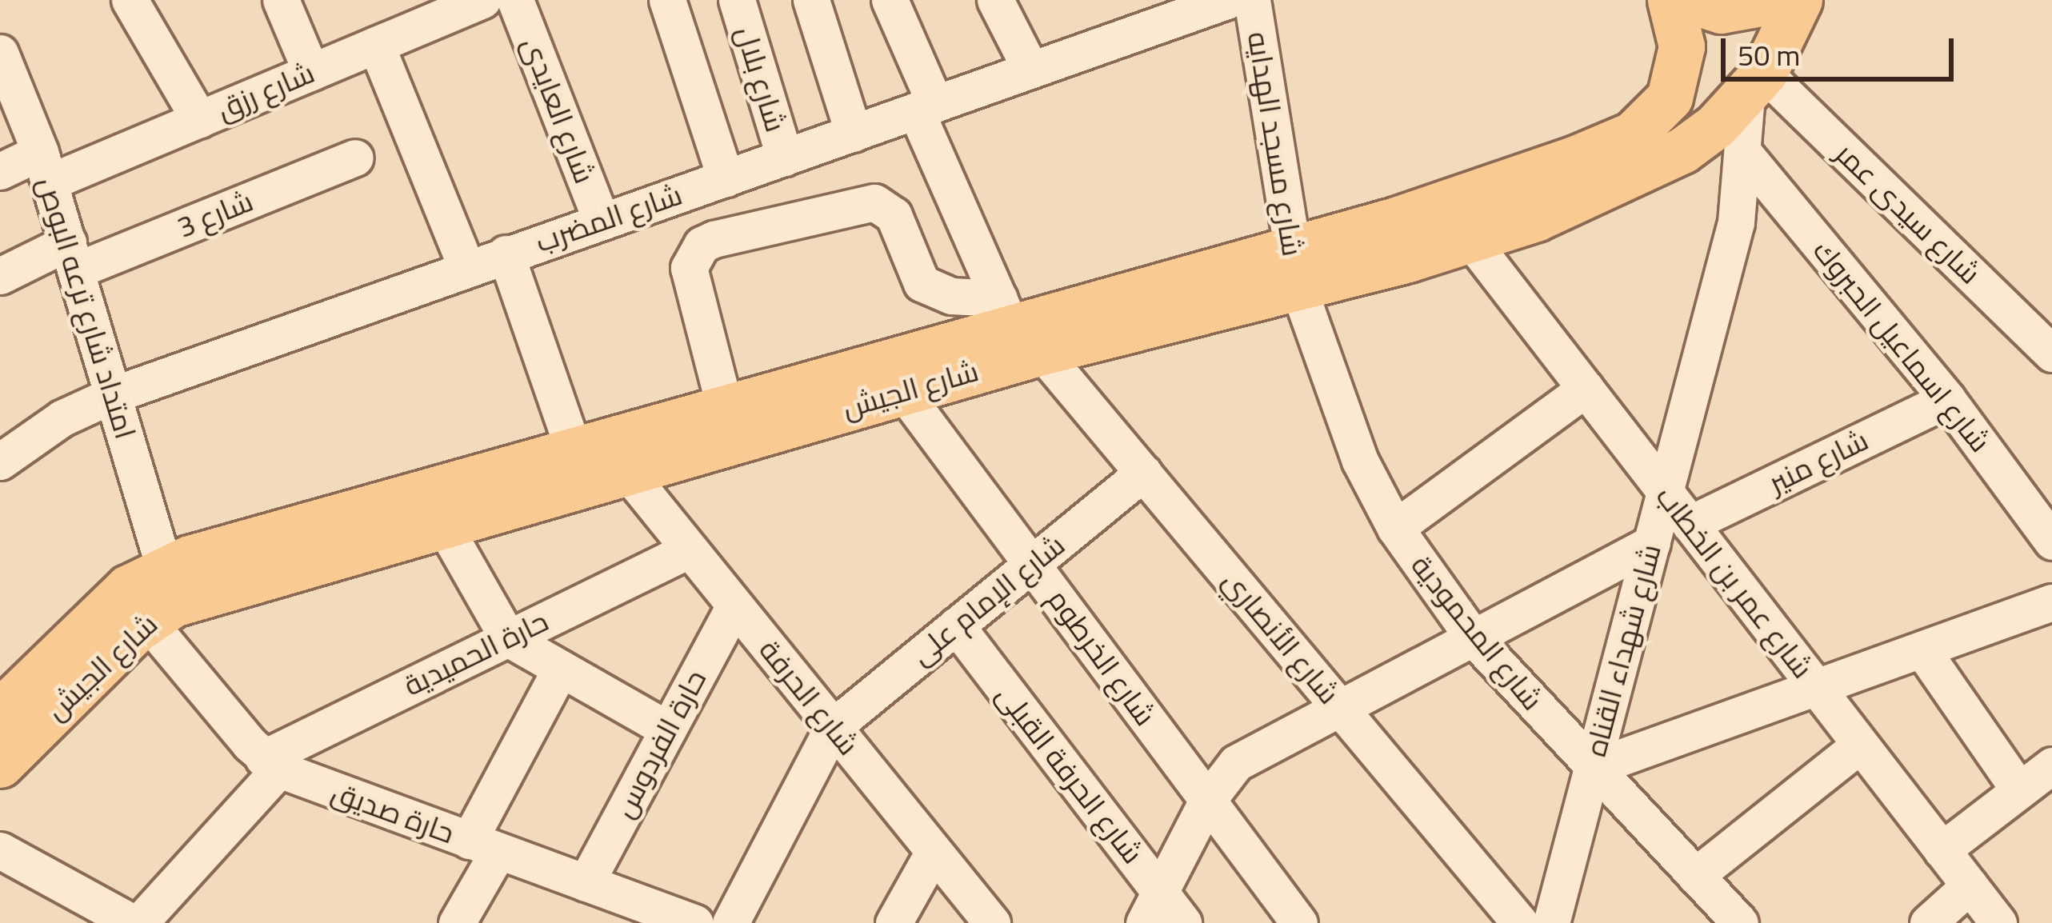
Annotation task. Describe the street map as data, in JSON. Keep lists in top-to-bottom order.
{
  "streets": {
    "main road": ["شارع الجيش"],
    "street": [
      "شارع بلال",
      "شارع رزق",
      "شارع العايدى",
      "شارع مسجد الهدايه",
      "شارع سيدى عمر",
      "شارع 3",
      "شارع المضرب",
      "امتداد شارع ترعه البوص",
      "شارع اسماعيل الحبروك",
      "شارع منير",
      "شارع عمر بن الخطاب",
      "شارع الإمام على",
      "شارع المحمودية",
      "شارع الأنصاري",
      "شارع شهداء القناه",
      "حارة الحميدية",
      "شارع الخرطوم",
      "شارع الحرفة",
      "حارة الفردوس",
      "شارع الحرفة القبلى",
      "حارة صديق"
    ]
  },
  "crossings": [
    ["شارع بلال", "شارع المضرب"],
    ["شارع رزق", "امتداد شارع ترعه البوص"],
    ["شارع العايدى", "شارع المضرب"],
    ["شارع مسجد الهدايه", "شارع الجيش"],
    ["شارع مسجد الهدايه", "شارع المحمودية"],
    ["شارع سيدى عمر", "شارع الجيش"],
    ["شارع سيدى عمر", "شارع شهداء القناه"],
    ["شارع 3", "امتداد شارع ترعه البوص"],
    ["شارع المضرب", "امتداد شارع ترعه البوص"],
    ["شارع المضرب", "شارع الأنصاري"],
    ["امتداد شارع ترعه البوص", "شارع الجيش"],
    ["شارع اسماعيل الحبروك", "شارع منير"],
    ["شارع اسماعيل الحبروك", "شارع شهداء القناه"],
    ["شارع الجيش", "شارع عمر بن الخطاب"],
    ["شارع الجيش", "شارع المحمودية"],
    ["شارع الجيش", "شارع الأنصاري"],
    ["شارع الجيش", "شارع شهداء القناه"],
    ["شارع الجيش", "شارع الخرطوم"],
    ["شارع الجيش", "شارع الحرفة"],
    ["شارع الجيش", "حارة صديق"],
    ["شارع منير", "شارع عمر بن الخطاب"],
    ["شارع عمر بن الخطاب", "شارع شهداء القناه"],
    ["شارع الإمام على", "شارع الأنصاري"],
    ["شارع الإمام على", "شارع الخرطوم"],
    ["شارع الإمام على", "شارع الحرفة"],
    ["شارع الإمام على", "شارع الحرفة القبلى"],
    ["شارع المحمودية", "شارع شهداء القناه"],
    ["حارة الحميدية", "شارع الحرفة"],
    ["حارة الحميدية", "حارة صديق"],
    ["شارع الحرفة", "حارة الفردوس"],
    ["حارة الفردوس", "حارة صديق"]
  ],
  "scale_bar": "50 m"
}
